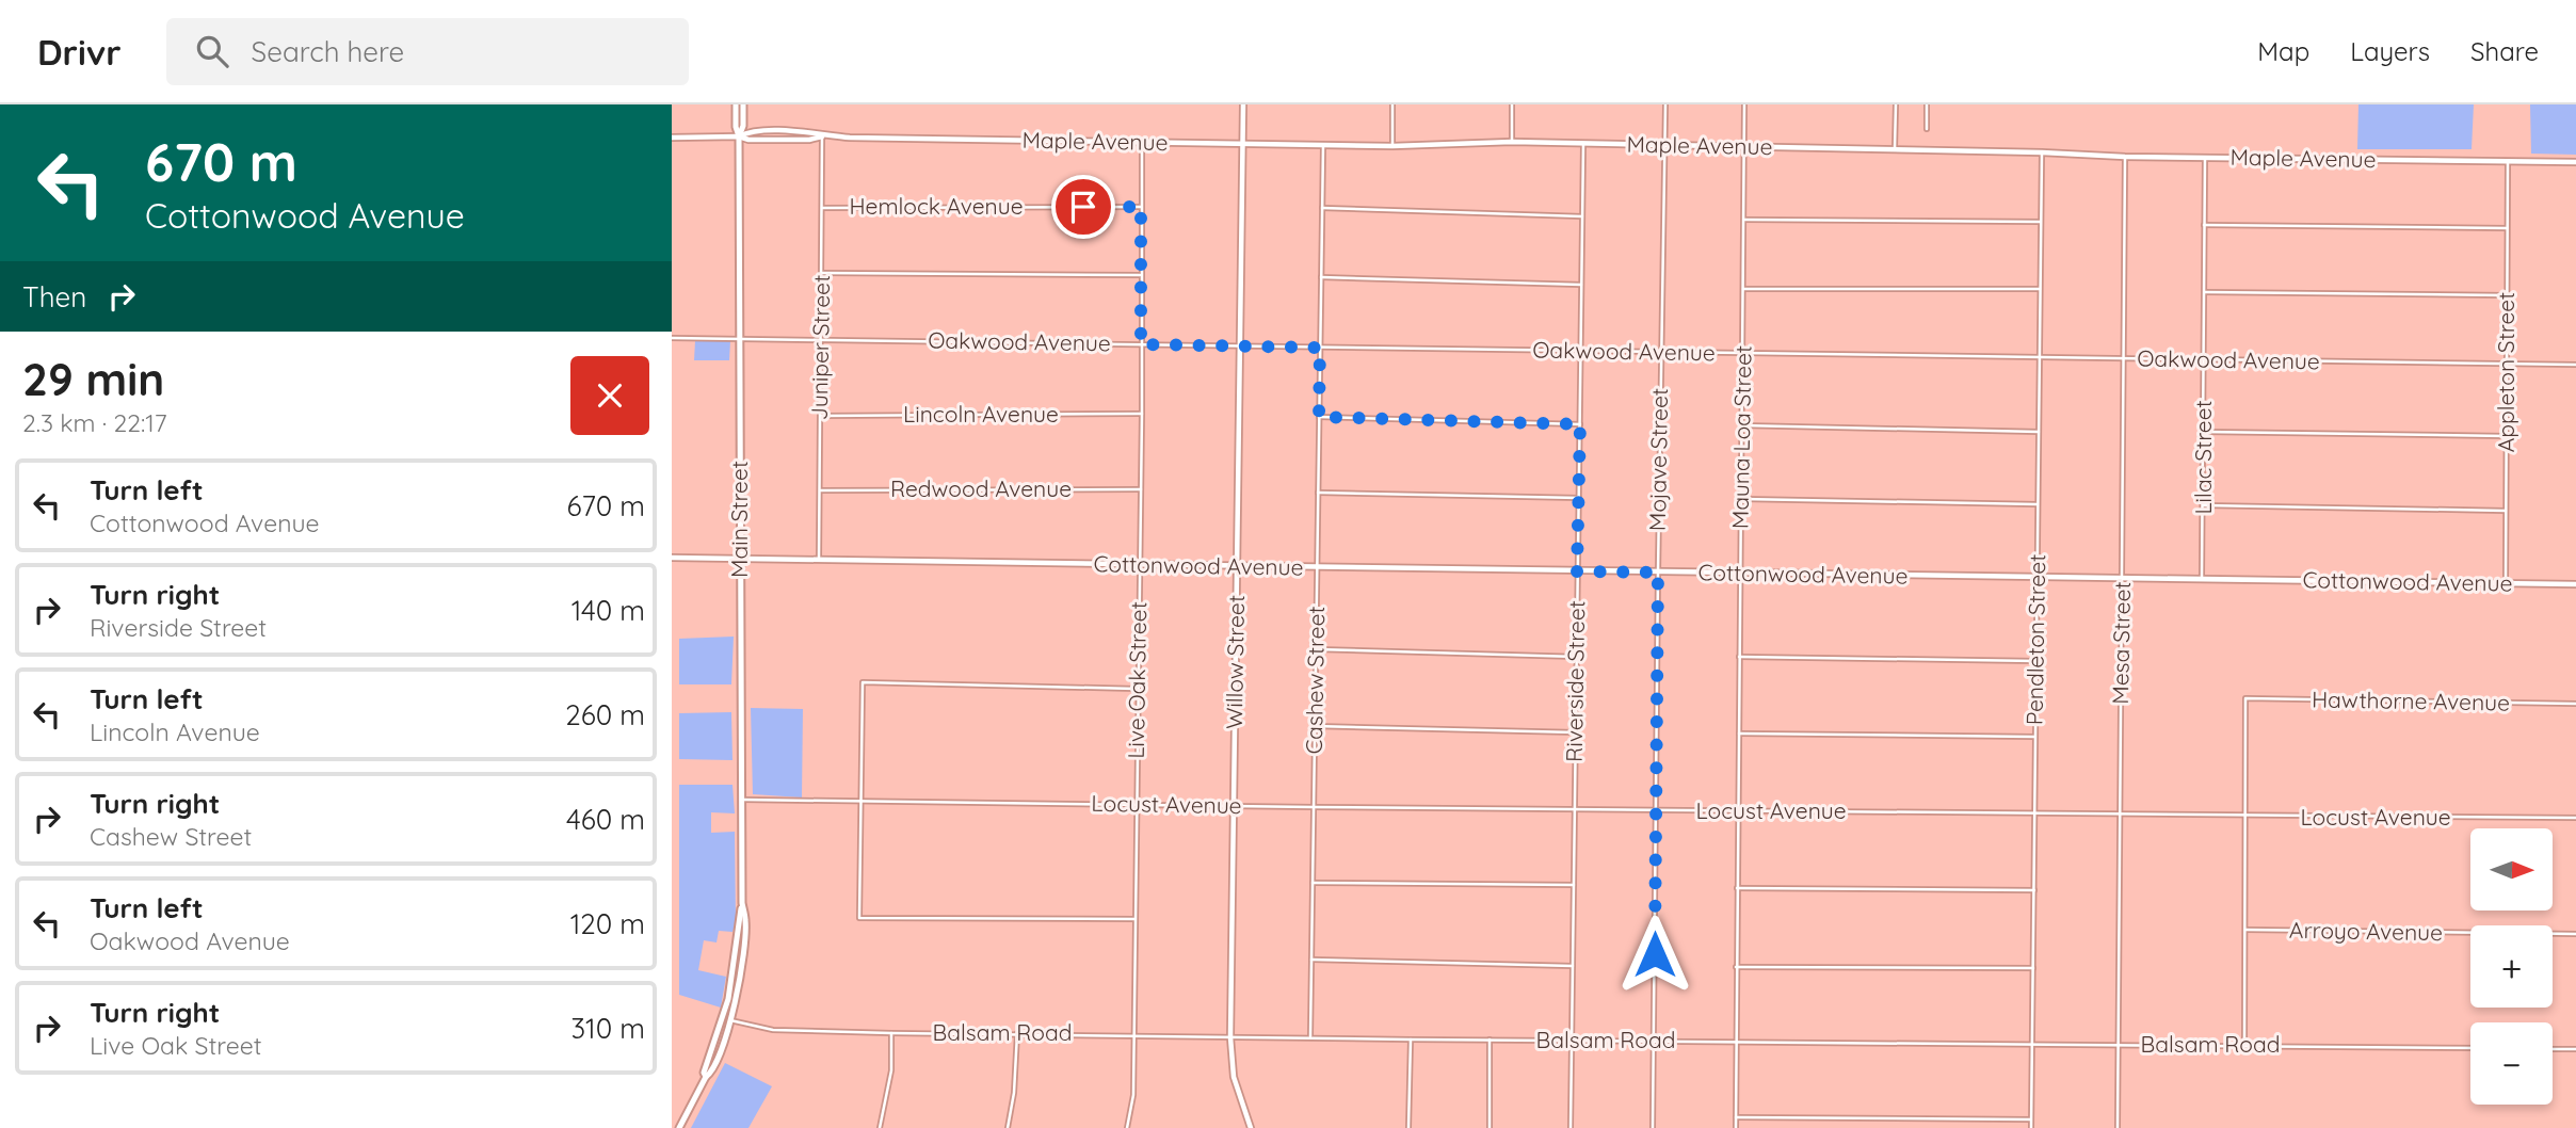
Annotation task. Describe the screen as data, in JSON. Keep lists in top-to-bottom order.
{
  "streets": {
    "main road": ["Main Street"],
    "street": [
      "Maple Avenue",
      "Hemlock Avenue",
      "Oakwood Avenue",
      "Juniper Street",
      "Appleton Street",
      "Lincoln Avenue",
      "Mauna Loa Street",
      "Lilac Street",
      "Mojave Street",
      "Redwood Avenue",
      "Cottonwood Avenue",
      "Pendleton Street",
      "Mesa Street",
      "Willow Street",
      "Live Oak Street",
      "Cashew Street",
      "Riverside Street",
      "Hawthorne Avenue",
      "Locust Avenue",
      "Arroyo Avenue",
      "Balsam Road"
    ]
  },
  "crossings": [
    ["Maple Avenue", "Juniper Street"],
    ["Maple Avenue", "Appleton Street"],
    ["Maple Avenue", "Mauna Loa Street"],
    ["Maple Avenue", "Lilac Street"],
    ["Maple Avenue", "Mojave Street"],
    ["Maple Avenue", "Main Street"],
    ["Maple Avenue", "Pendleton Street"],
    ["Maple Avenue", "Mesa Street"],
    ["Maple Avenue", "Willow Street"],
    ["Maple Avenue", "Live Oak Street"],
    ["Maple Avenue", "Cashew Street"],
    ["Maple Avenue", "Riverside Street"],
    ["Hemlock Avenue", "Juniper Street"],
    ["Hemlock Avenue", "Live Oak Street"],
    ["Oakwood Avenue", "Juniper Street"],
    ["Oakwood Avenue", "Appleton Street"],
    ["Oakwood Avenue", "Mauna Loa Street"],
    ["Oakwood Avenue", "Lilac Street"],
    ["Oakwood Avenue", "Mojave Street"],
    ["Oakwood Avenue", "Main Street"],
    ["Oakwood Avenue", "Pendleton Street"],
    ["Oakwood Avenue", "Mesa Street"],
    ["Oakwood Avenue", "Willow Street"],
    ["Oakwood Avenue", "Live Oak Street"],
    ["Oakwood Avenue", "Cashew Street"],
    ["Oakwood Avenue", "Riverside Street"],
    ["Juniper Street", "Lincoln Avenue"],
    ["Juniper Street", "Redwood Avenue"],
    ["Juniper Street", "Cottonwood Avenue"],
    ["Appleton Street", "Cottonwood Avenue"],
    ["Lincoln Avenue", "Live Oak Street"],
    ["Mauna Loa Street", "Cottonwood Avenue"],
    ["Mauna Loa Street", "Locust Avenue"],
    ["Mauna Loa Street", "Balsam Road"],
    ["Lilac Street", "Cottonwood Avenue"],
    ["Mojave Street", "Cottonwood Avenue"],
    ["Mojave Street", "Locust Avenue"],
    ["Mojave Street", "Balsam Road"],
    ["Redwood Avenue", "Live Oak Street"],
    ["Main Street", "Cottonwood Avenue"],
    ["Main Street", "Locust Avenue"],
    ["Main Street", "Balsam Road"],
    ["Cottonwood Avenue", "Pendleton Street"],
    ["Cottonwood Avenue", "Mesa Street"],
    ["Cottonwood Avenue", "Willow Street"],
    ["Cottonwood Avenue", "Live Oak Street"],
    ["Cottonwood Avenue", "Cashew Street"],
    ["Cottonwood Avenue", "Riverside Street"],
    ["Pendleton Street", "Locust Avenue"],
    ["Pendleton Street", "Balsam Road"],
    ["Mesa Street", "Locust Avenue"],
    ["Mesa Street", "Balsam Road"],
    ["Willow Street", "Locust Avenue"],
    ["Willow Street", "Balsam Road"],
    ["Live Oak Street", "Locust Avenue"],
    ["Live Oak Street", "Balsam Road"],
    ["Cashew Street", "Locust Avenue"],
    ["Cashew Street", "Balsam Road"],
    ["Riverside Street", "Locust Avenue"],
    ["Riverside Street", "Balsam Road"],
    ["Hawthorne Avenue", "Locust Avenue"]
  ],
  "north": "right",
  "page": {
    "header": "Drivr",
    "search": "Search here",
    "nav": ["Map", "Layers", "Share"],
    "turn": ["670 m", "Cottonwood Avenue"],
    "then": "Then",
    "heading": ["29 min", "2.3 km · 22:17"],
    "list": [
      {
        "name": "Turn left",
        "note": "Cottonwood Avenue",
        "value": "670 m"
      },
      {
        "name": "Turn right",
        "note": "Riverside Street",
        "value": "140 m"
      },
      {
        "name": "Turn left",
        "note": "Lincoln Avenue",
        "value": "260 m"
      },
      {
        "name": "Turn right",
        "note": "Cashew Street",
        "value": "460 m"
      },
      {
        "name": "Turn left",
        "note": "Oakwood Avenue",
        "value": "120 m"
      },
      {
        "name": "Turn right",
        "note": "Live Oak Street",
        "value": "310 m"
      }
    ],
    "map_buttons": ["+", "−"]
  }
}
